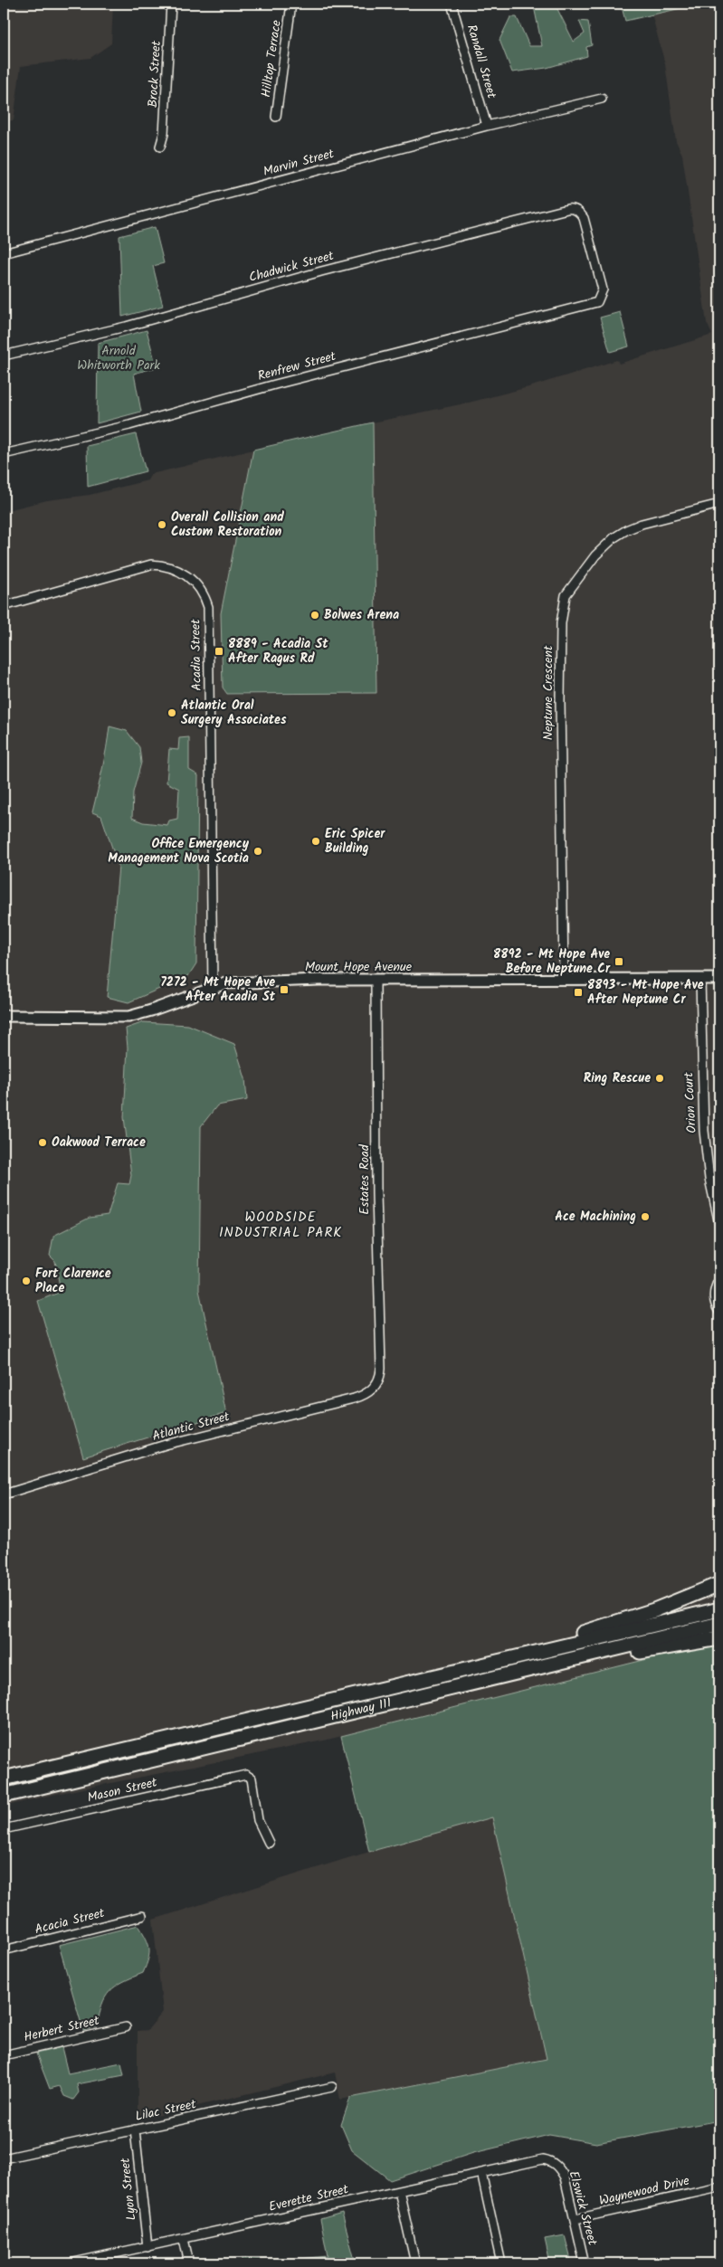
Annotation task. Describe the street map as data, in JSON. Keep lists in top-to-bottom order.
{
  "streets": {
    "highway": ["Highway 111"],
    "street": [
      "Hilltop Terrace",
      "Randall Street",
      "Brock Street",
      "Marvin Street",
      "Chadwick Street",
      "Renfrew Street",
      "Acadia Street",
      "Neptune Crescent",
      "Mount Hope Avenue",
      "Orion Court",
      "Estates Road",
      "Atlantic Street",
      "Mason Street",
      "Acacia Street",
      "Herbert Street",
      "Lilac Street",
      "Lyon Street",
      "Waynewood Drive",
      "Everette Street",
      "Elswick Street"
    ]
  },
  "crossings": [
    ["Randall Street", "Marvin Street"],
    ["Chadwick Street", "Renfrew Street"],
    ["Acadia Street", "Mount Hope Avenue"],
    ["Neptune Crescent", "Mount Hope Avenue"],
    ["Mount Hope Avenue", "Orion Court"],
    ["Mount Hope Avenue", "Estates Road"],
    ["Estates Road", "Atlantic Street"],
    ["Lilac Street", "Lyon Street"],
    ["Lyon Street", "Everette Street"],
    ["Waynewood Drive", "Elswick Street"],
    ["Everette Street", "Elswick Street"]
  ],
  "districts": ["WOODSIDE INDUSTRIAL PARK"],
  "parks": ["Arnold Whitworth Park"],
  "places": {
    "other": [
      "Overall Collision and Custom Restoration",
      "Bolwes Arena",
      "Atlantic Oral Surgery Associates",
      "Eric Spicer Building",
      "Office Emergency Management Nova Scotia",
      "Ring Rescue",
      "Oakwood Terrace",
      "Ace Machining",
      "Fort Clarence Place"
    ],
    "transit": [
      "8889 - Acadia St After Ragus Rd",
      "8892 - Mt Hope Ave Before Neptune Cr",
      "7272 - Mt Hope Ave After Acadia St",
      "8893 - Mt Hope Ave After Neptune Cr"
    ]
  }
}
